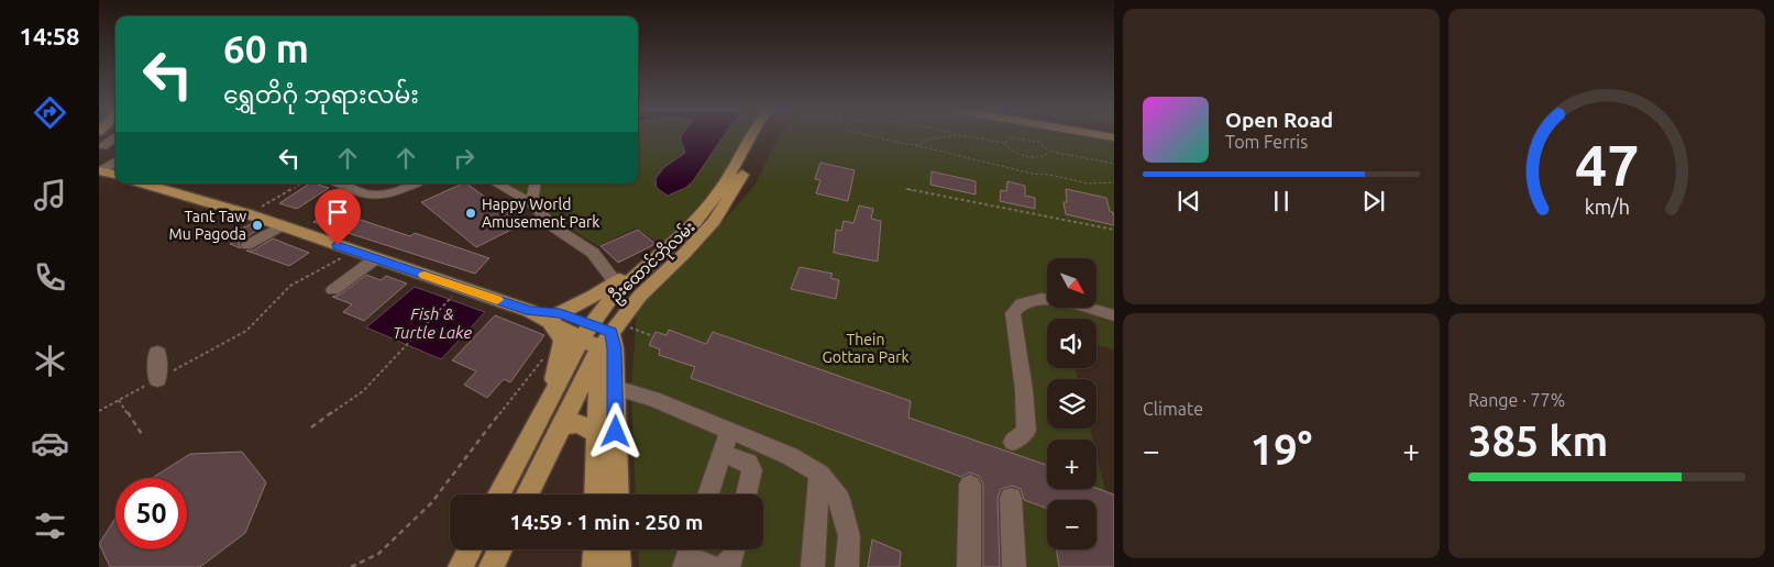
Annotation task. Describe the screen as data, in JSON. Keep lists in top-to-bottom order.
{
  "streets": {
    "main road": ["ဦးထောင်ဘိုလမ်း"]
  },
  "water": ["Fish & Turtle Lake"],
  "parks": ["Thein Gottara Park"],
  "places": ["Happy World Amusement Park", "Tant Taw Mu Pagoda"],
  "north": "bottom right",
  "page": {
    "tabs": "14:58",
    "turn": ["60 m", "ရွှေတိဂုံ ဘုရားလမ်း"],
    "song": ["Open Road", "Tom Ferris"],
    "map_buttons": ["+", "−"],
    "tile": [
      "Climate",
      ["Range · 77%", "385 km"]
    ],
    "heat": ["−", "19°", "+"],
    "limit": "50",
    "trip": "14:59 · 1 min · 250 m",
    "gauge": ["47", "km/h"]
  }
}
